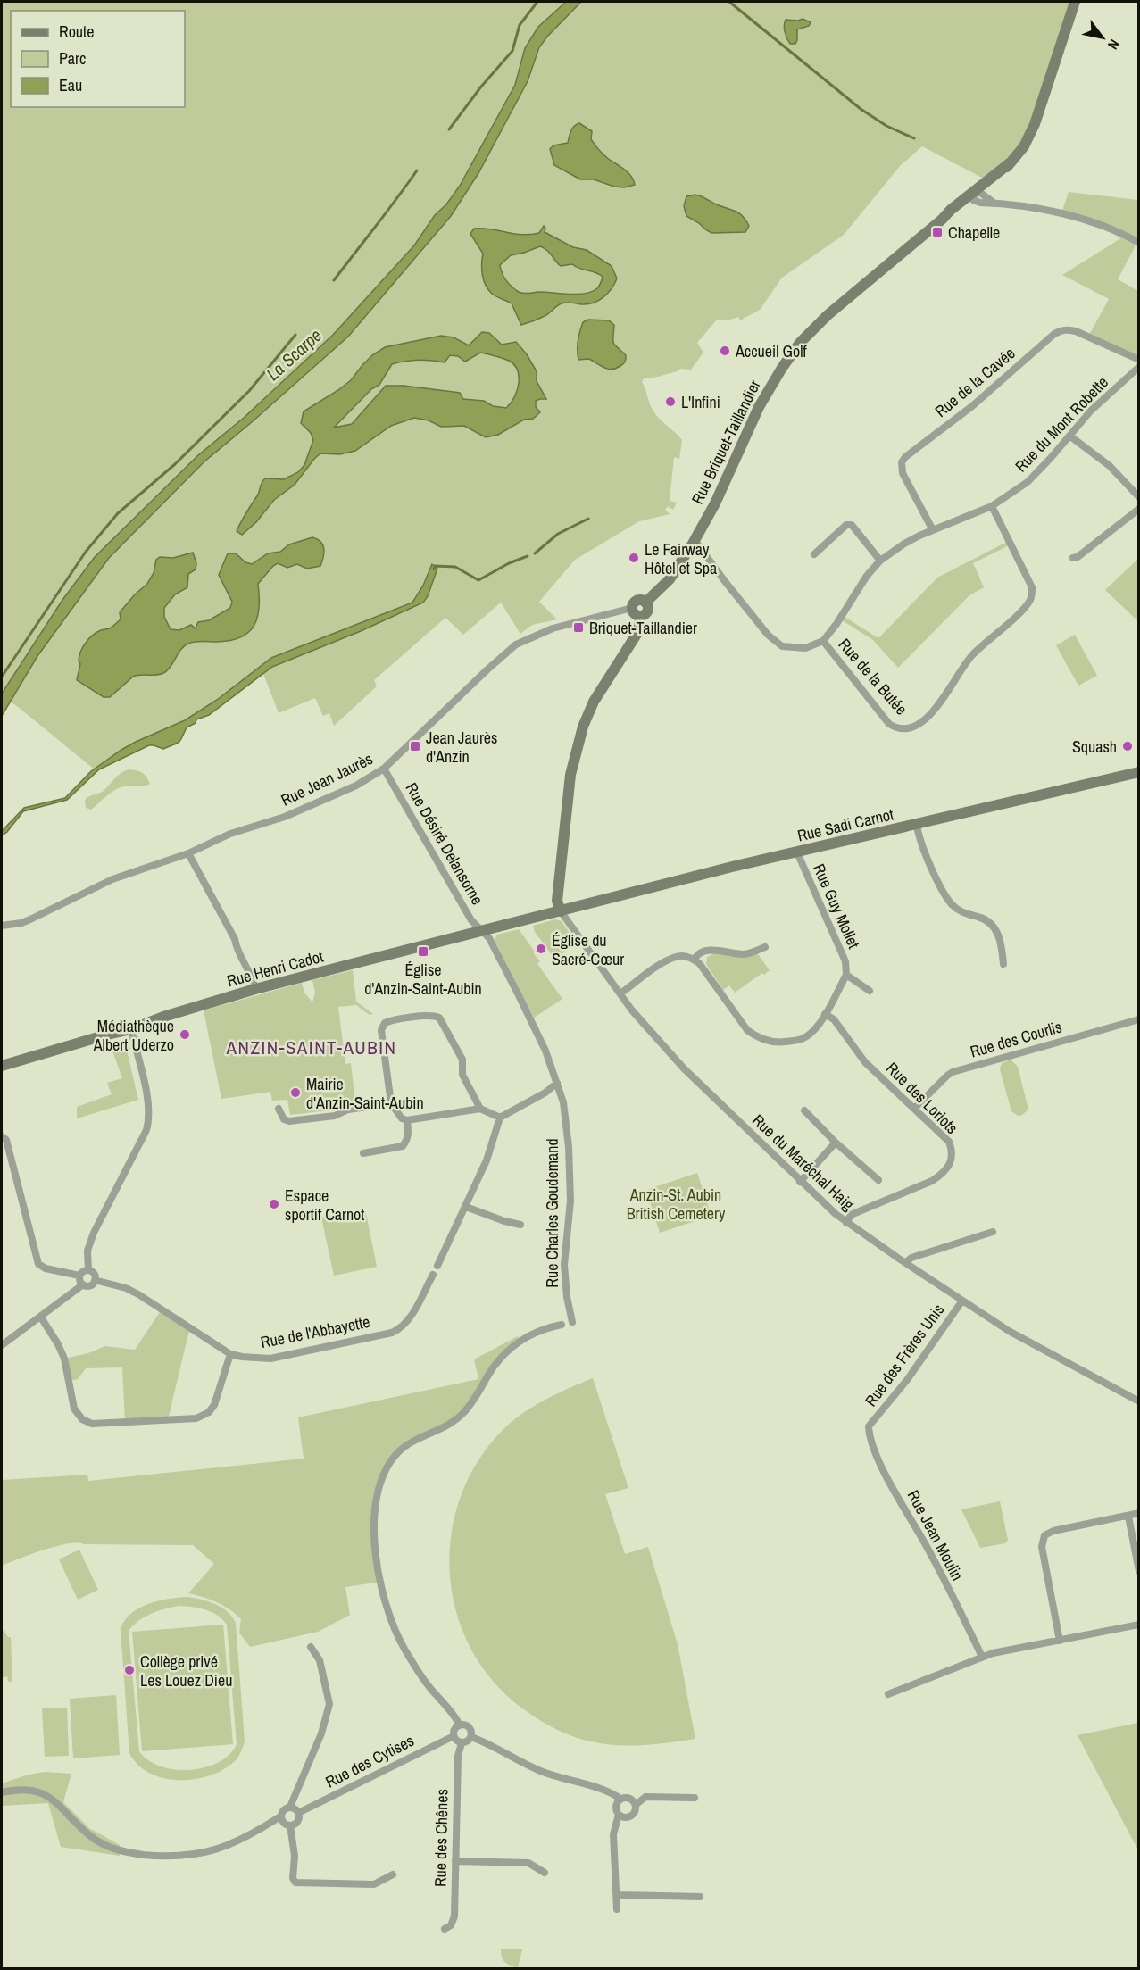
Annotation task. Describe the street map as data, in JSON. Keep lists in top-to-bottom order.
{
  "streets": {
    "main road": ["Rue Briquet-Taillandier", "Rue Sadi Carnot", "Rue Henri Cadot"],
    "street": [
      "Rue de la Cavée",
      "Rue du Mont Robette",
      "Rue de la Butée",
      "Rue Jean Jaurès",
      "Rue Désiré Delansorne",
      "Rue Guy Mollet",
      "Rue des Courlis",
      "Rue des Loriots",
      "Rue du Maréchal Haig",
      "Rue Charles Goudemand",
      "Rue de l'Abbayette",
      "Rue des Frères Unis",
      "Rue Jean Moulin",
      "Rue des Cytises",
      "Rue des Chênes"
    ]
  },
  "crossings": [
    ["Rue de la Cavée", "Rue du Mont Robette"],
    ["Rue du Mont Robette", "Rue de la Butée"],
    ["Rue Briquet-Taillandier", "Rue Jean Jaurès"],
    ["Rue Jean Jaurès", "Rue Désiré Delansorne"],
    ["Rue Sadi Carnot", "Rue Guy Mollet"],
    ["Rue Sadi Carnot", "Rue Henri Cadot"],
    ["Rue Sadi Carnot", "Rue du Maréchal Haig"],
    ["Rue Désiré Delansorne", "Rue Henri Cadot"],
    ["Rue Désiré Delansorne", "Rue Charles Goudemand"],
    ["Rue Henri Cadot", "Rue du Maréchal Haig"],
    ["Rue Henri Cadot", "Rue Charles Goudemand"],
    ["Rue des Courlis", "Rue des Loriots"],
    ["Rue des Loriots", "Rue du Maréchal Haig"],
    ["Rue du Maréchal Haig", "Rue des Frères Unis"],
    ["Rue des Frères Unis", "Rue Jean Moulin"],
    ["Rue des Cytises", "Rue des Chênes"]
  ],
  "districts": ["ANZIN-SAINT-AUBIN"],
  "water": ["La Scarpe"],
  "parks": ["Anzin-St. Aubin British Cemetery"],
  "places": {
    "transit": [
      "Chapelle",
      "Briquet-Taillandier",
      "Jean Jaurès d'Anzin",
      "Église d'Anzin-Saint-Aubin"
    ],
    "other": [
      "Accueil Golf",
      "L'Infini",
      "Le Fairway Hôtel et Spa",
      "Squash",
      "Église du Sacré-Cœur",
      "Médiathèque Albert Uderzo",
      "Mairie d'Anzin-Saint-Aubin",
      "Espace sportif Carnot",
      "Collège privé Les Louez Dieu"
    ]
  },
  "legend": ["Route", "Parc", "Eau"],
  "north": "bottom right"
}
